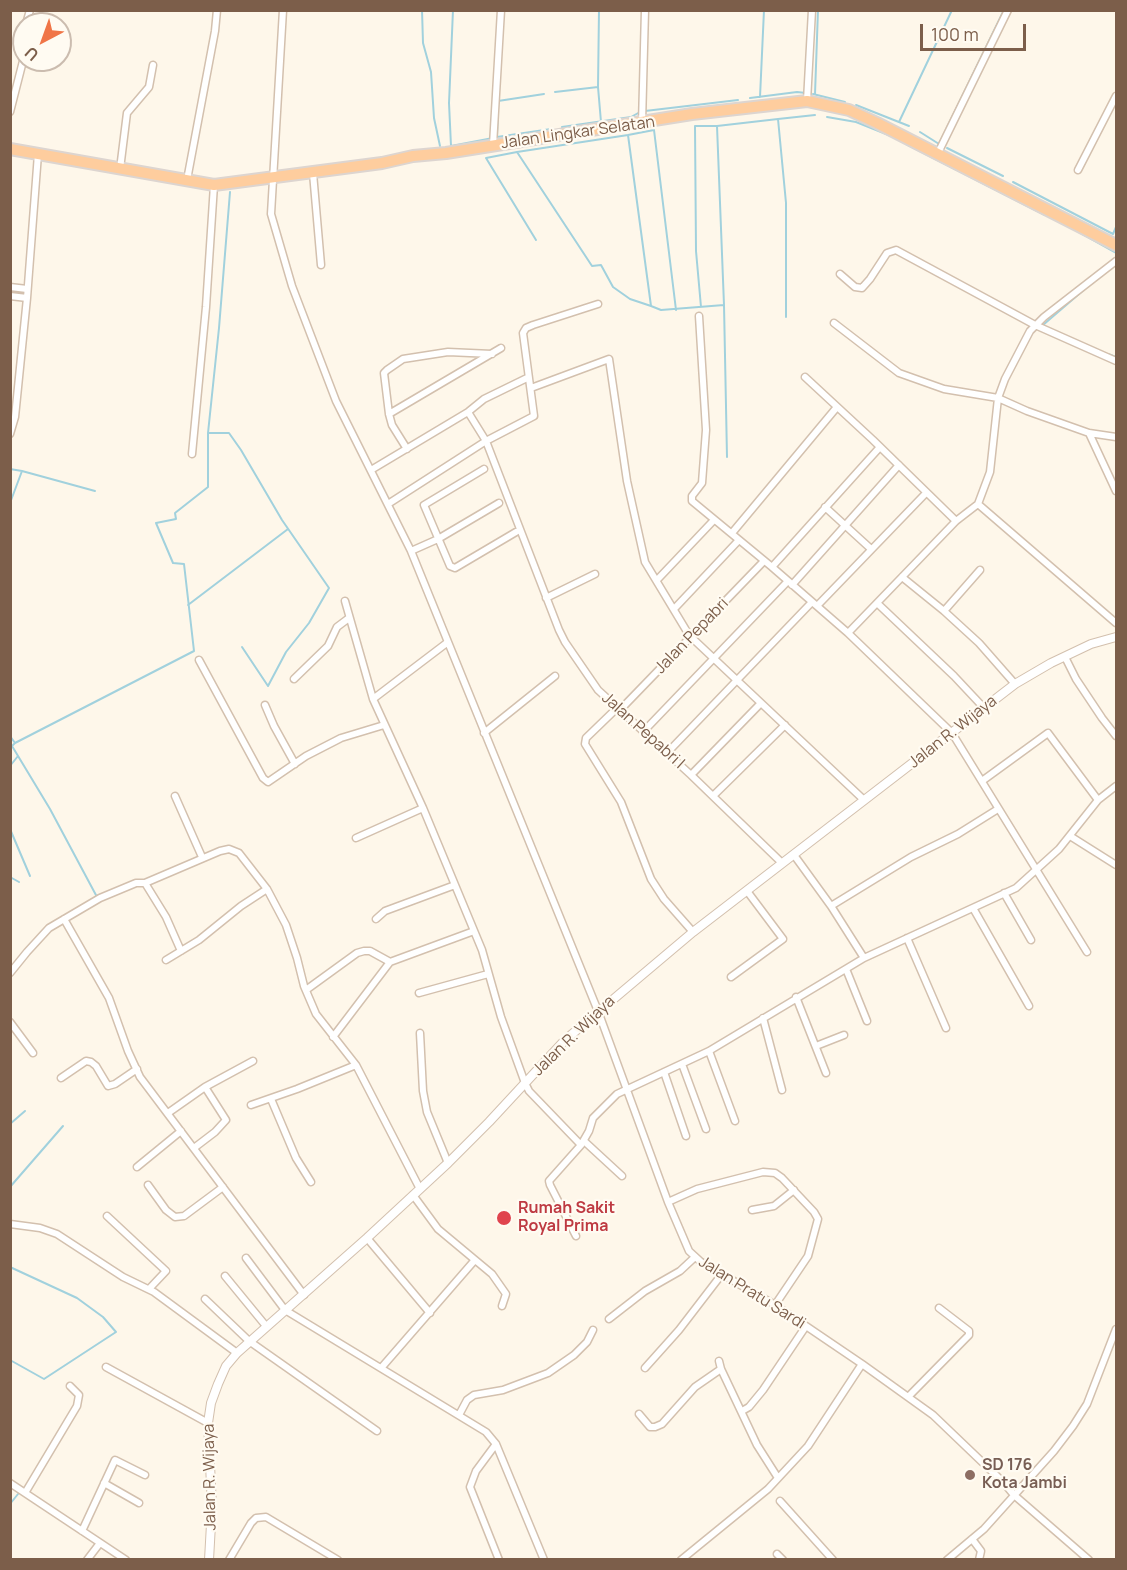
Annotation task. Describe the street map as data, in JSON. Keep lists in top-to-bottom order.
{
  "streets": {
    "highway": ["Jalan Lingkar Selatan"],
    "street": [
      "Jalan Pepabri",
      "Jalan Pepabri I",
      "Jalan R. Wijaya",
      "Jalan Pratu Sardi"
    ]
  },
  "crossings": [
    ["Jalan Lingkar Selatan", "Jalan Pratu Sardi"],
    ["Jalan Pepabri", "Jalan Pepabri I"],
    ["Jalan Pepabri", "Jalan R. Wijaya"],
    ["Jalan Pepabri I", "Jalan R. Wijaya"],
    ["Jalan R. Wijaya", "Jalan Pratu Sardi"]
  ],
  "places": ["Rumah Sakit Royal Prima", "SD 176 Kota Jambi"],
  "scale_bar": "100 m",
  "north": "bottom left"
}
